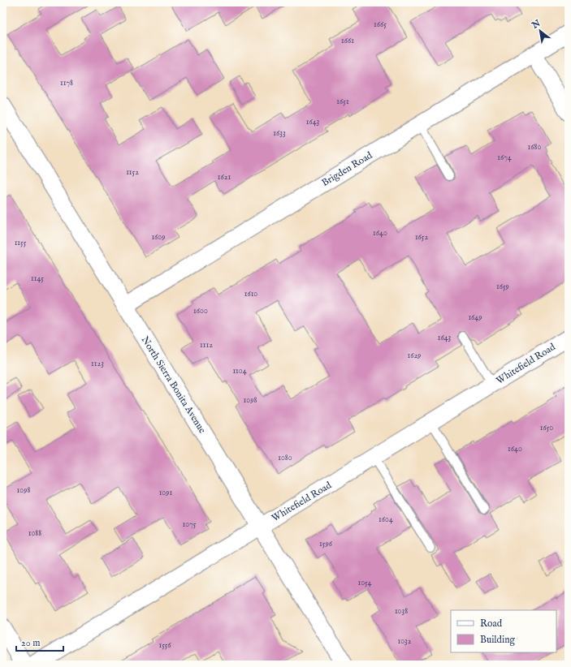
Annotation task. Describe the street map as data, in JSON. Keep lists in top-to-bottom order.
{
  "streets": {
    "street": ["Brigden Road", "Whitefield Road", "North Sierra Bonita Avenue"]
  },
  "crossings": [
    ["Brigden Road", "North Sierra Bonita Avenue"],
    ["Whitefield Road", "North Sierra Bonita Avenue"]
  ],
  "house_numbers": [
    "1665",
    "1661",
    "1178",
    "1651",
    "1643",
    "1633",
    "1680",
    "1674",
    "1152",
    "1621",
    "1640",
    "1609",
    "1652",
    "1155",
    "1145",
    "1659",
    "1610",
    "1600",
    "1649",
    "1643",
    "1112",
    "1629",
    "1123",
    "1104",
    "1098",
    "1650",
    "1640",
    "1080",
    "1098",
    "1091",
    "1604",
    "1075",
    "1088",
    "1596",
    "1054",
    "1038",
    "1032",
    "1556"
  ],
  "legend": ["Road", "Building"],
  "scale_bar": "20 m",
  "north": "top left"
}
